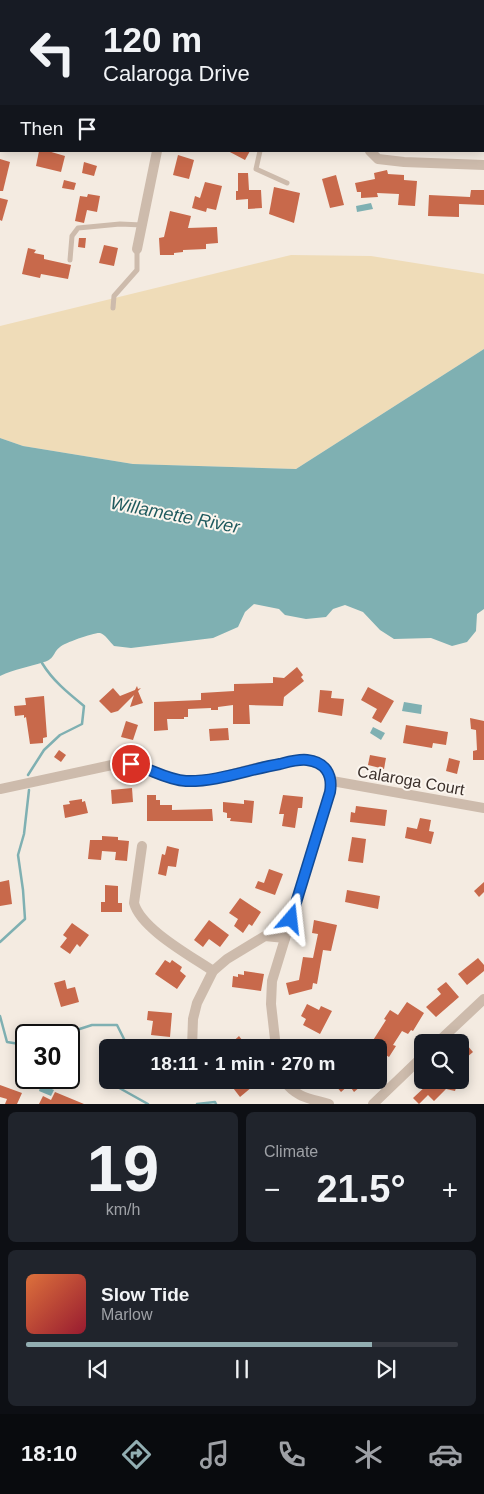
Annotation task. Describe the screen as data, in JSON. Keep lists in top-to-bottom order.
{
  "streets": {
    "street": ["Calaroga Court"]
  },
  "water": ["Willamette River"],
  "page": {
    "turn": ["120 m", "Calaroga Drive"],
    "then": "Then",
    "limit": "30",
    "trip": "18:11 · 1 min · 270 m",
    "tile": [
      ["19", "km/h"],
      "Climate"
    ],
    "heat": ["−", "21.5°", "+"],
    "song": ["Slow Tide", "Marlow"],
    "tabs": "18:10"
  }
}
